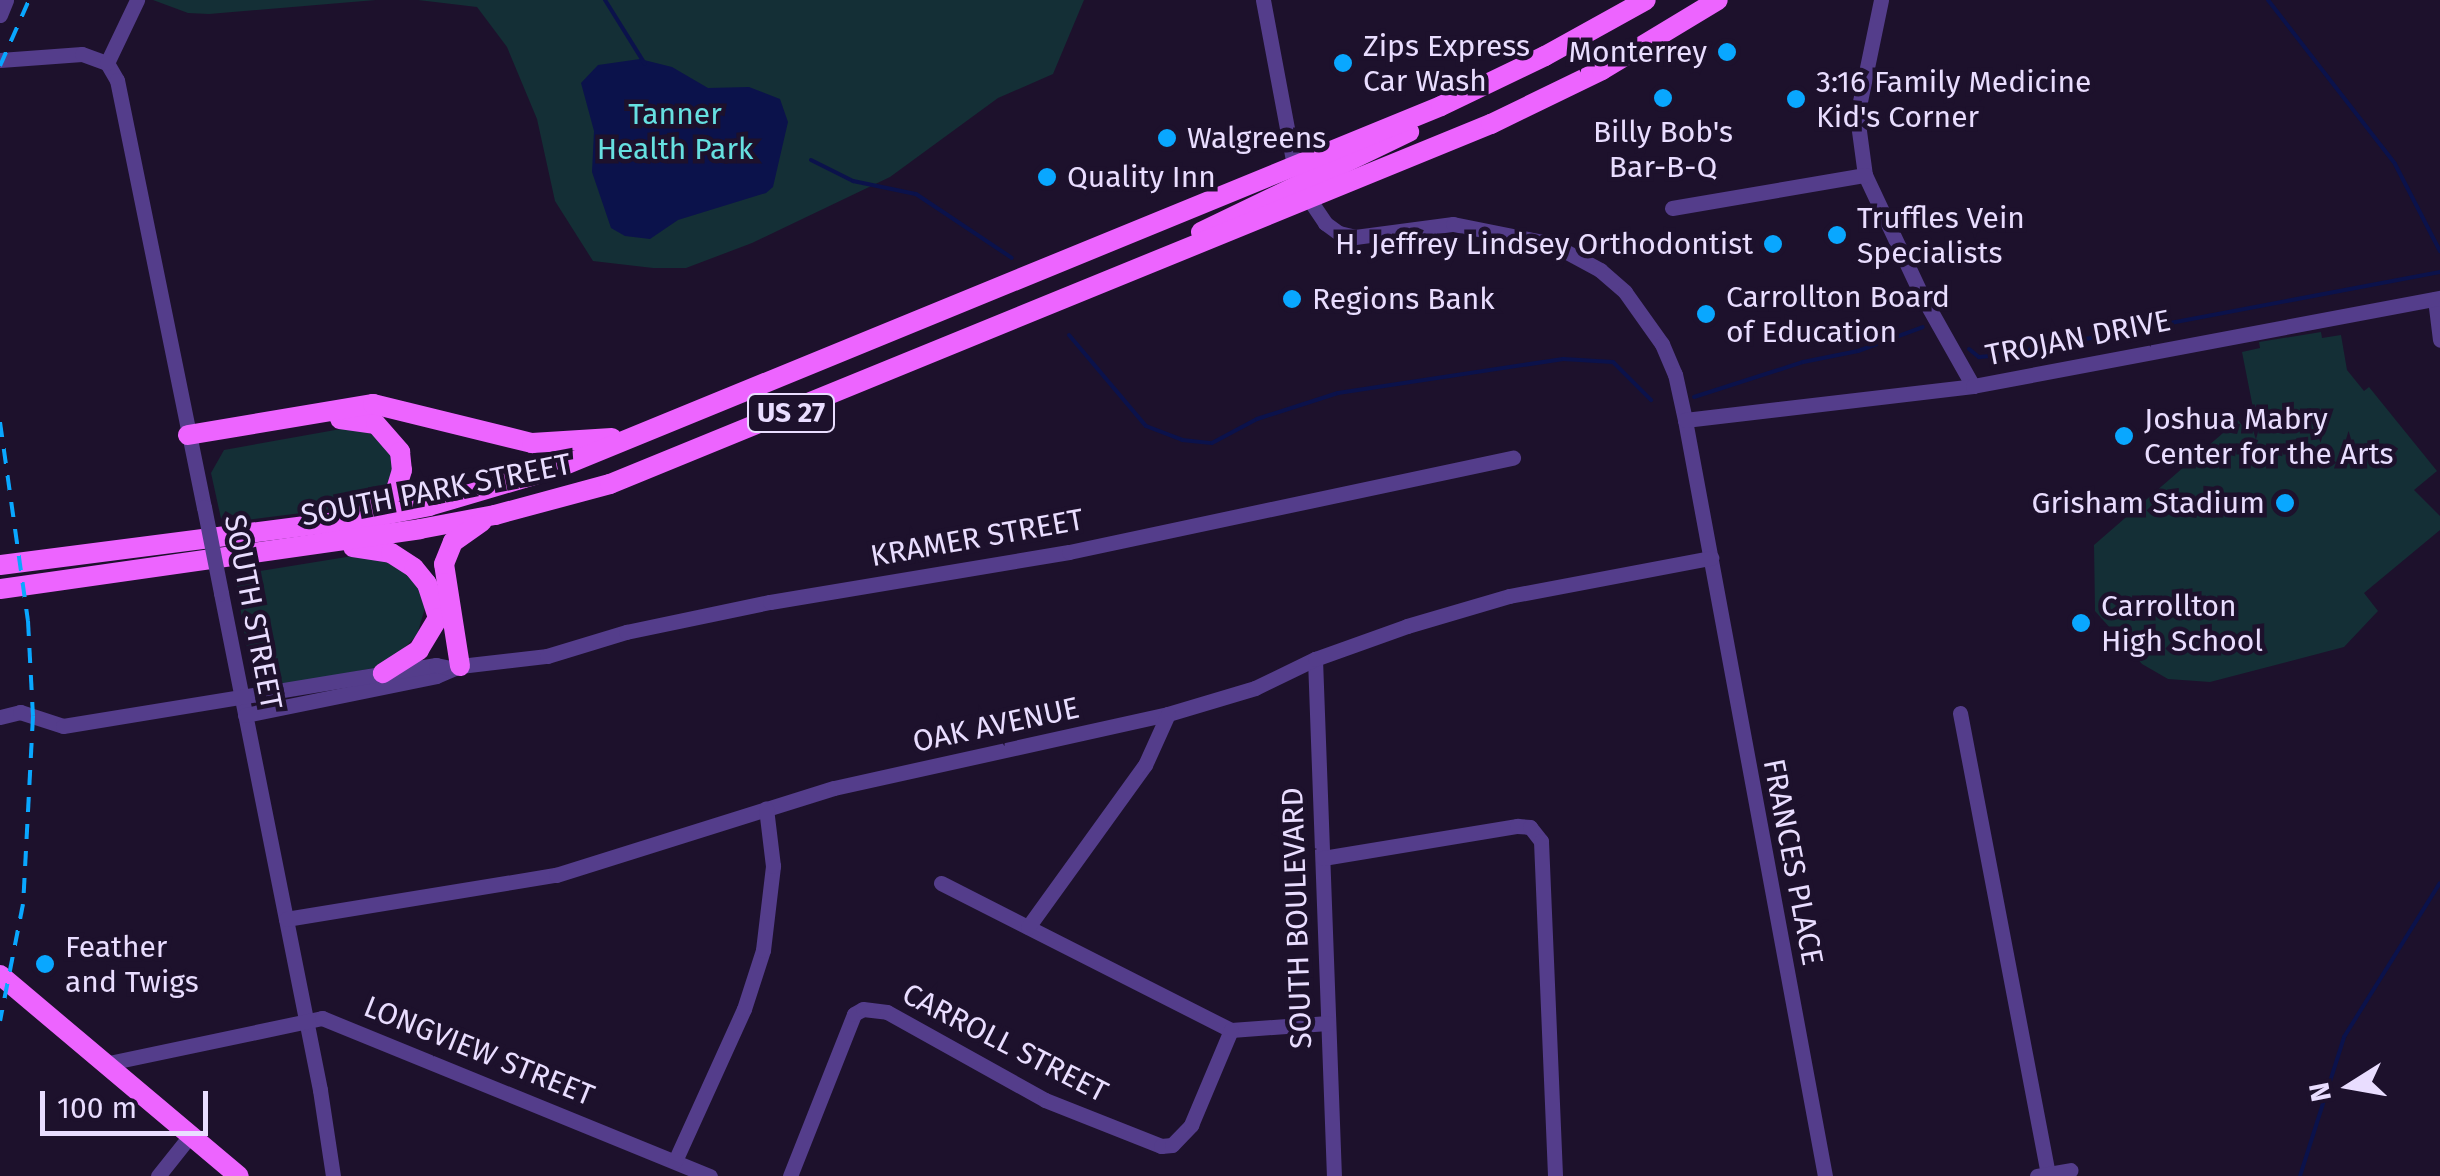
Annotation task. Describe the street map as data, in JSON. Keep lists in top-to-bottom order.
{
  "streets": {
    "main road": ["US 27", "SOUTH PARK STREET"],
    "street": [
      "TROJAN DRIVE",
      "KRAMER STREET",
      "SOUTH STREET",
      "OAK AVENUE",
      "FRANCES PLACE",
      "SOUTH BOULEVARD",
      "CARROLL STREET",
      "LONGVIEW STREET"
    ]
  },
  "crossings": [
    ["TROJAN DRIVE", "FRANCES PLACE"],
    ["US 27", "SOUTH PARK STREET"],
    ["KRAMER STREET", "SOUTH STREET"],
    ["SOUTH STREET", "OAK AVENUE"],
    ["SOUTH STREET", "LONGVIEW STREET"],
    ["OAK AVENUE", "FRANCES PLACE"],
    ["OAK AVENUE", "SOUTH BOULEVARD"]
  ],
  "parks": ["Tanner Health Park"],
  "places": [
    "Monterrey",
    "Zips Express Car Wash",
    "Billy Bob's Bar-B-Q",
    "3:16 Family Medicine Kid's Corner",
    "Walgreens",
    "Quality Inn",
    "Truffles Vein Specialists",
    "H. Jeffrey Lindsey Orthodontist",
    "Regions Bank",
    "Carrollton Board of Education",
    "Joshua Mabry Center for the Arts",
    "Grisham Stadium",
    "Carrollton High School",
    "Feather and Twigs"
  ],
  "scale_bar": "100 m",
  "north": "left"
}
